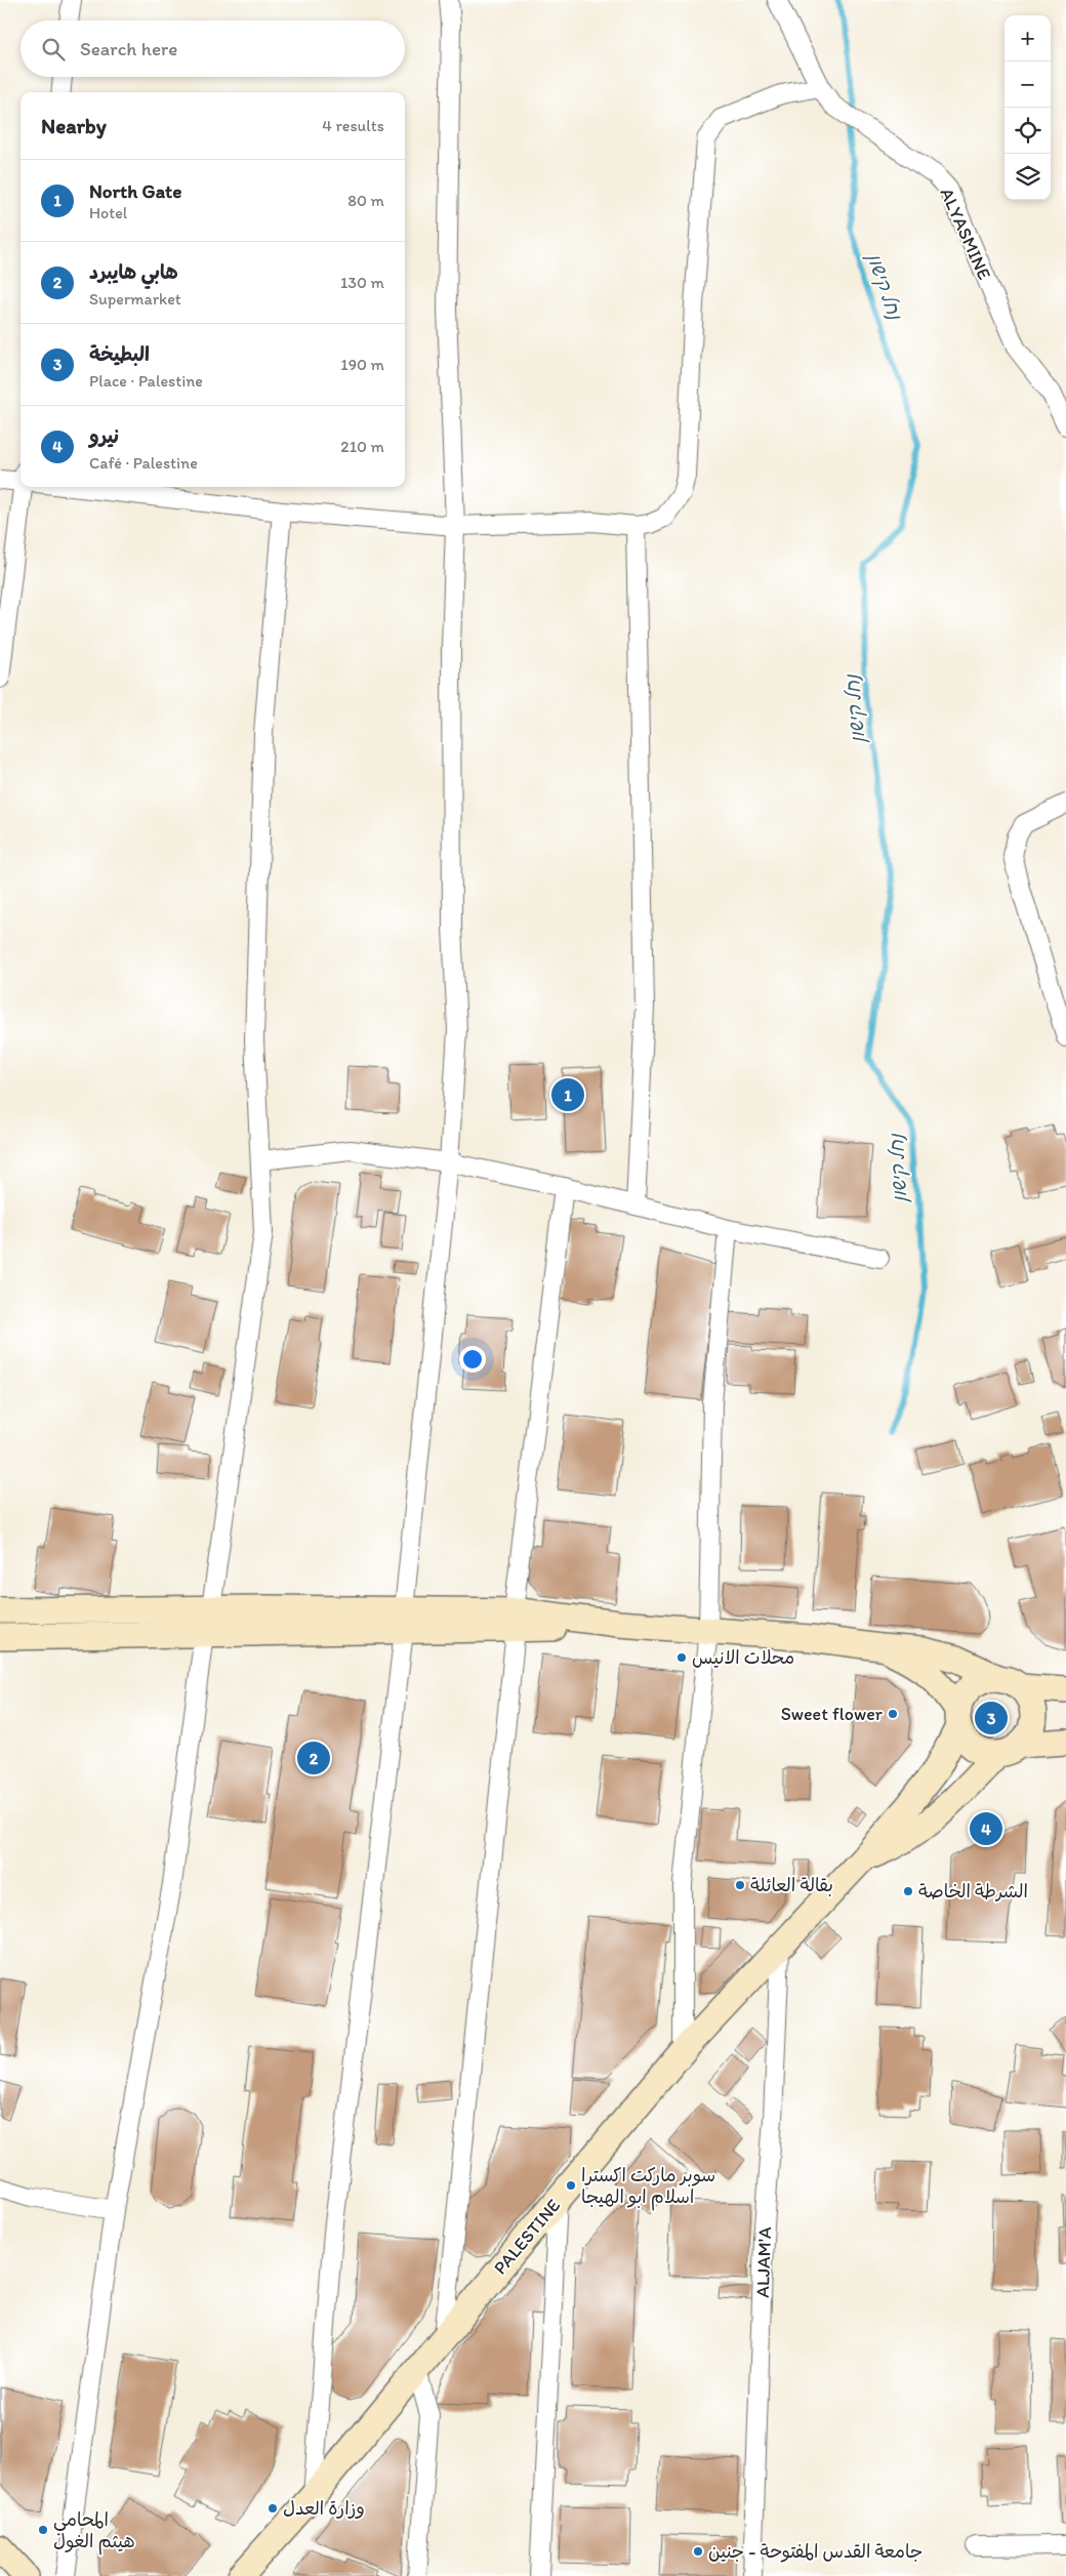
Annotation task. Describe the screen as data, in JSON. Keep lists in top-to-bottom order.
{
  "streets": {
    "main road": ["PALESTINE"],
    "street": ["ALYASMINE", "ALJAM'A"]
  },
  "crossings": [
    ["PALESTINE", "ALJAM'A"]
  ],
  "water": ["נחל קישון"],
  "places": [
    "محلات الانيس",
    "Sweet flower",
    "بقالة العائلة",
    "الشرطة الخاصة",
    "سوبر ماركت اكسترا اسلام ابو الهيجا",
    "وزارة العدل",
    "المحامي هيثم الغول",
    "جامعة القدس المفتوحة - جنين"
  ],
  "page": {
    "map_buttons": ["+", "−"],
    "search": "Search here",
    "heading": ["Nearby", "4 results"],
    "list": [
      {
        "mark": "1",
        "name": "North Gate",
        "note": "Hotel",
        "value": "80 m"
      },
      {
        "mark": "2",
        "name": "هابي هايبرد",
        "note": "Supermarket",
        "value": "130 m"
      },
      {
        "mark": "3",
        "name": "البطيخة",
        "note": "Place · Palestine",
        "value": "190 m"
      },
      {
        "mark": "4",
        "name": "نيرو",
        "note": "Café · Palestine",
        "value": "210 m"
      }
    ],
    "pins": [
      "1",
      "3",
      "2",
      "4"
    ]
  }
}
